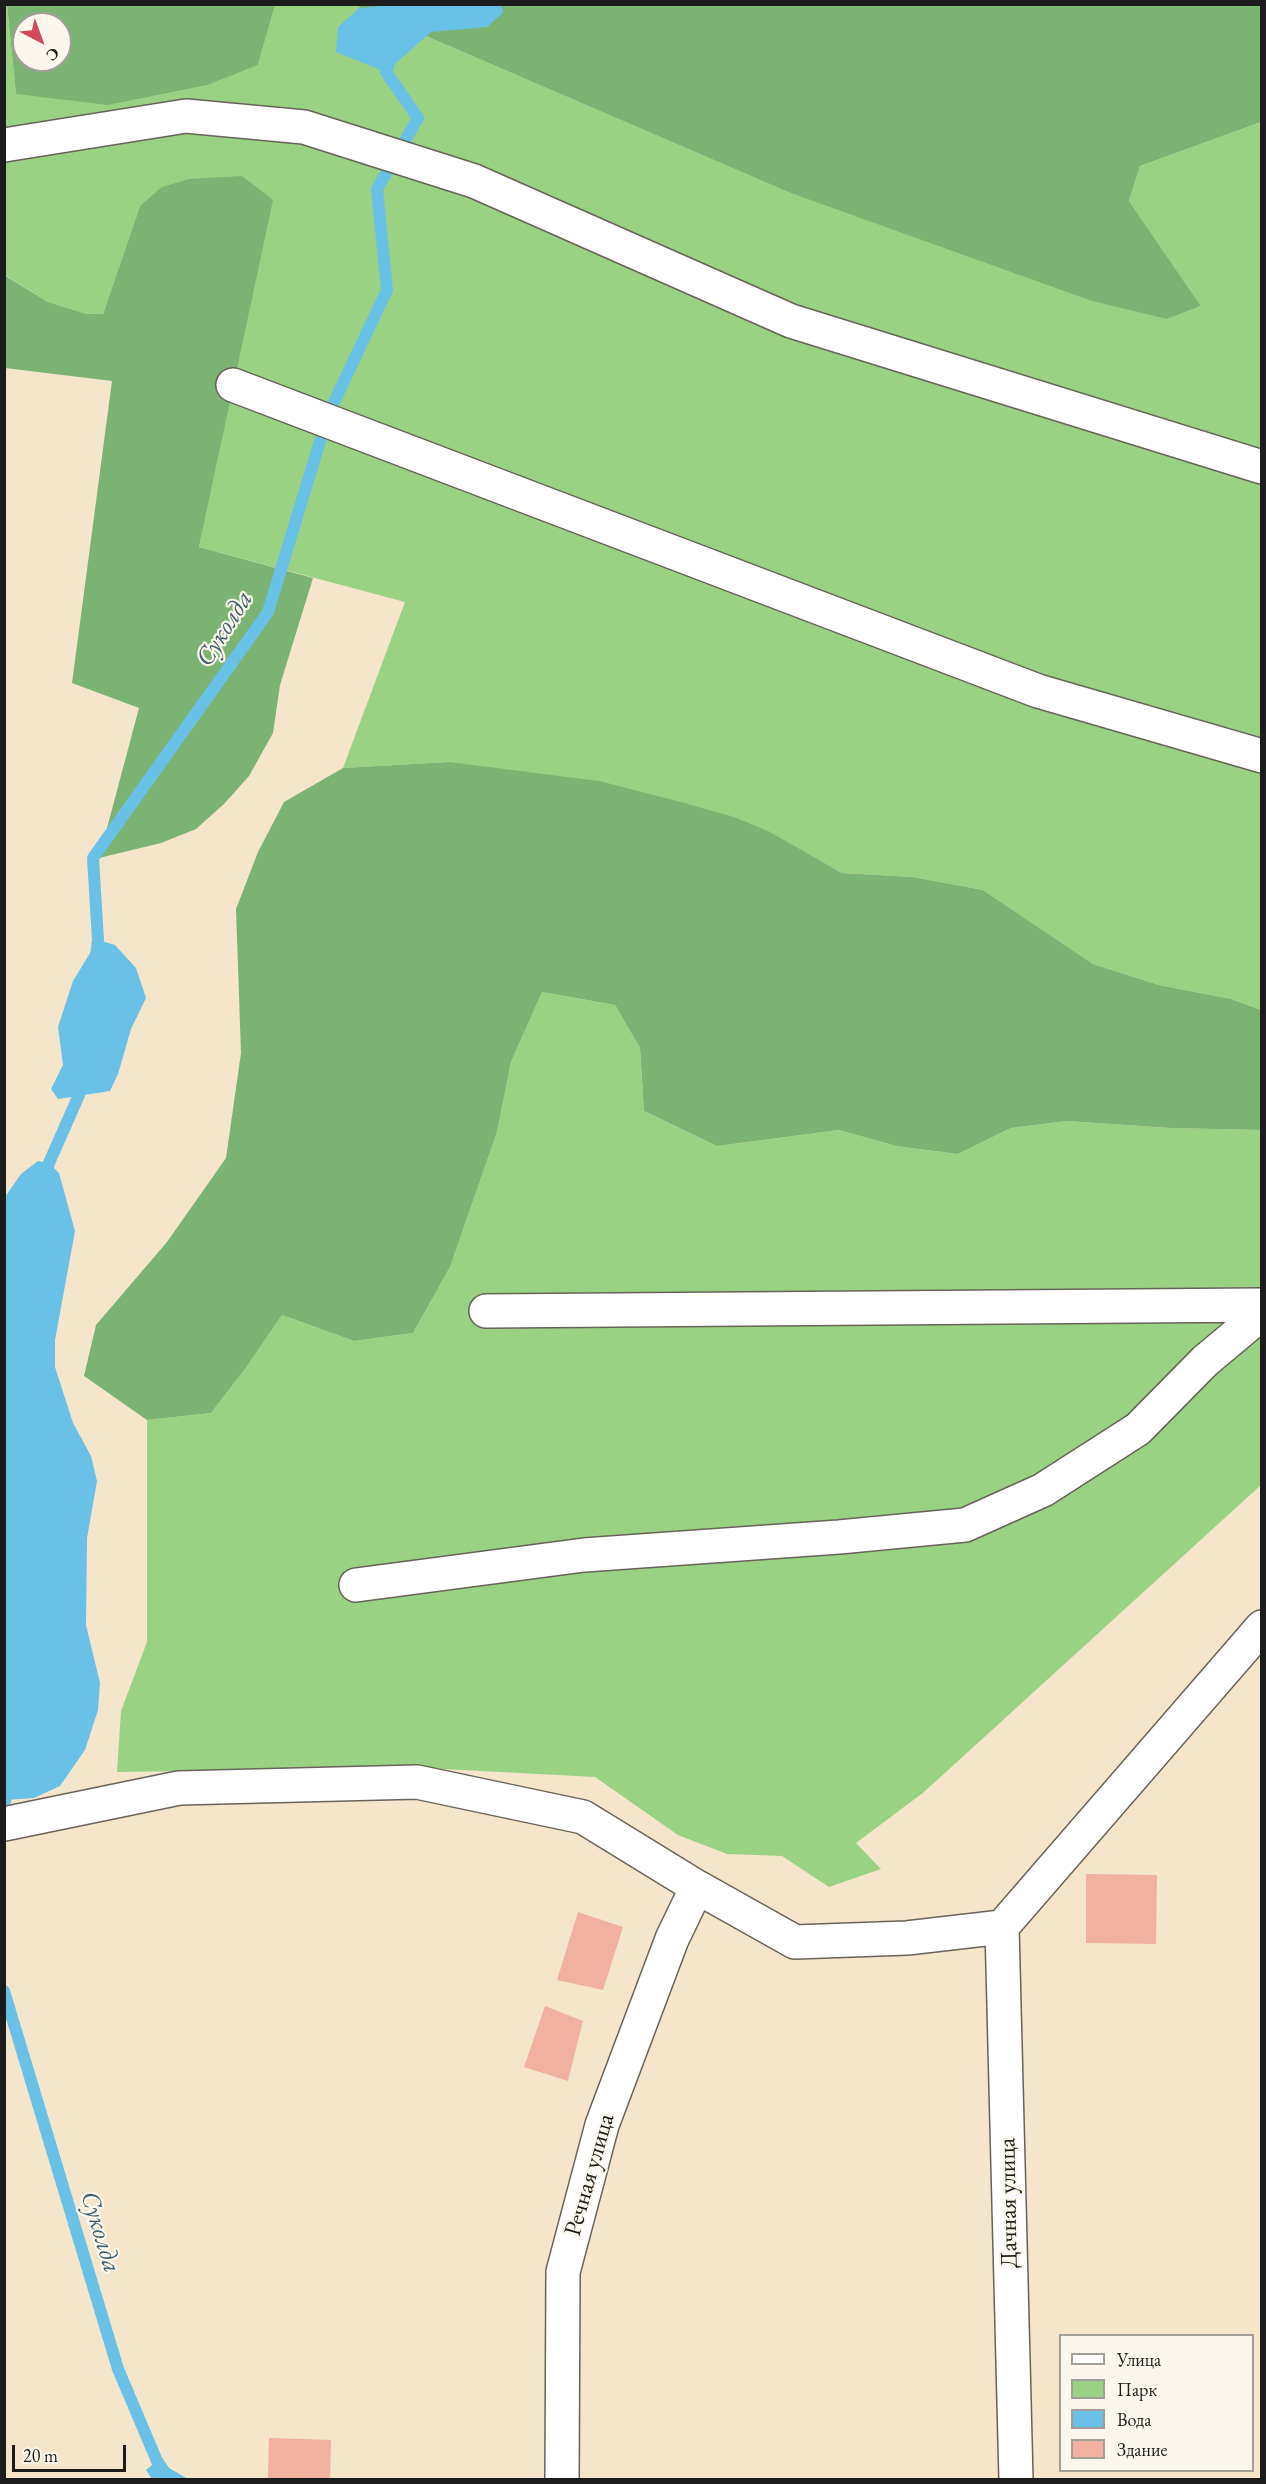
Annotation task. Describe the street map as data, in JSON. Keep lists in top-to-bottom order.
{
  "streets": {
    "street": ["Речная улица", "Дачная улица"]
  },
  "water": ["Суколда"],
  "legend": [
    "Улица",
    "Парк",
    "Вода",
    "Здание"
  ],
  "scale_bar": "20 m",
  "north": "bottom right"
}
